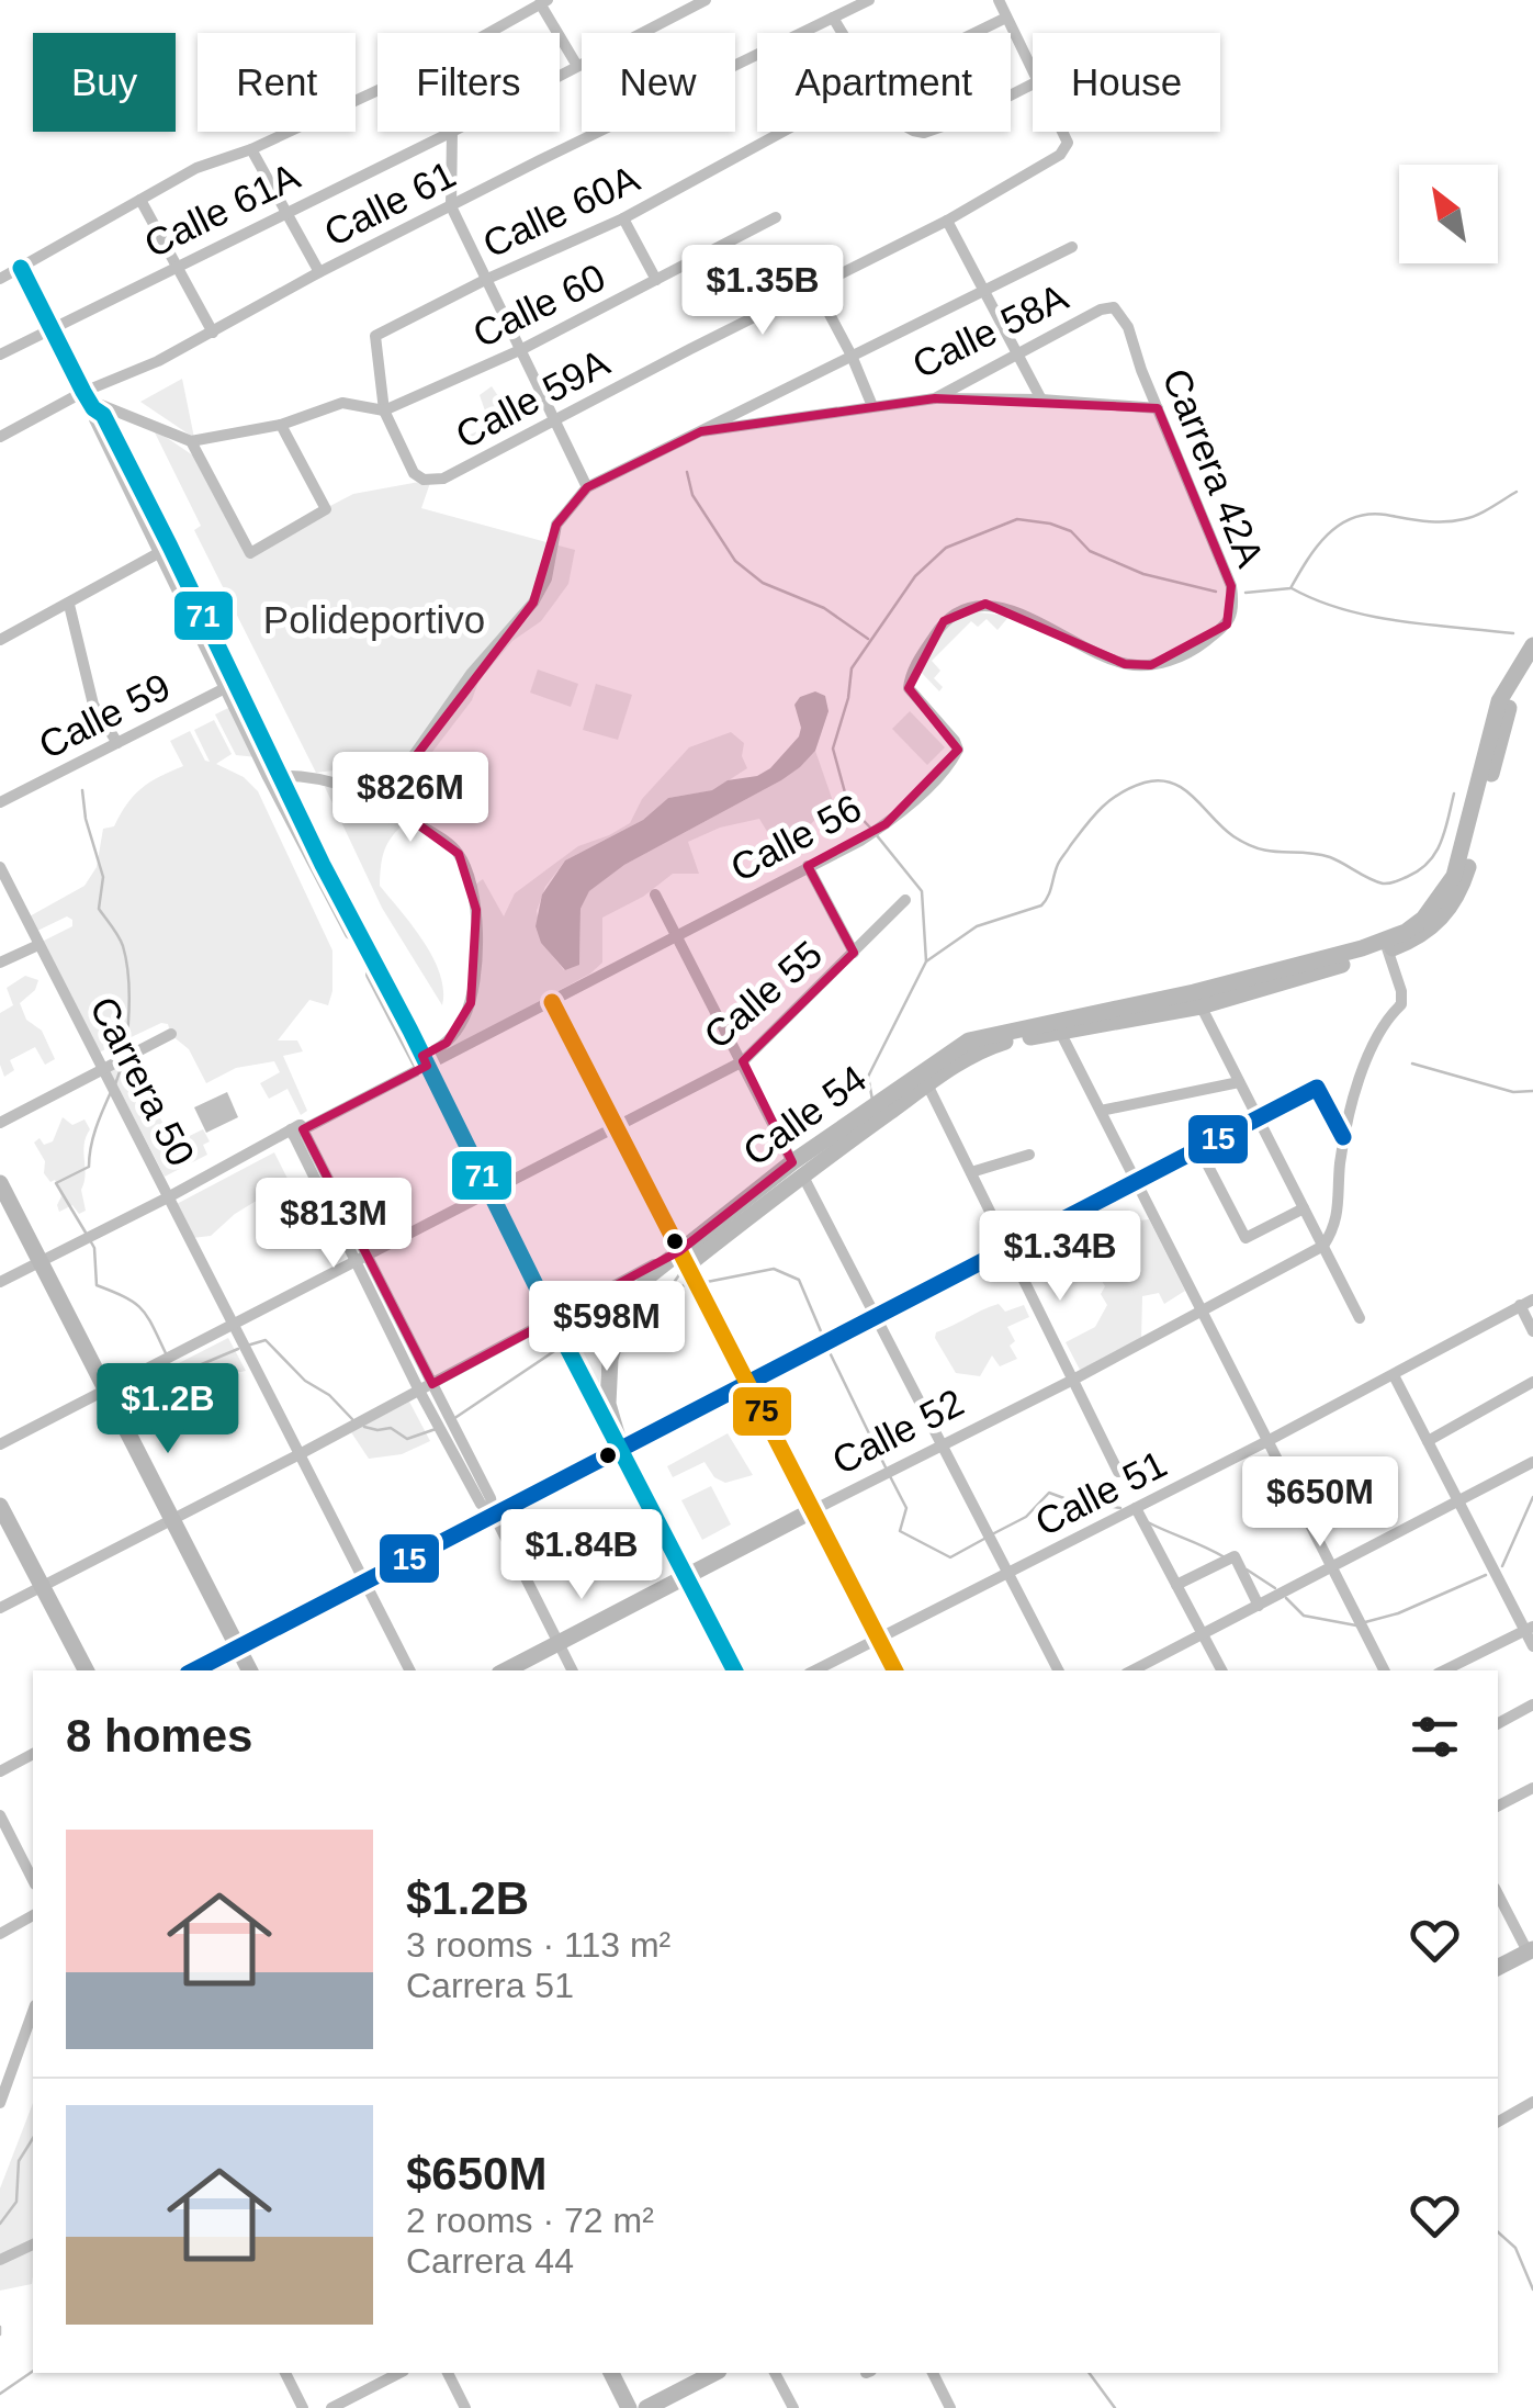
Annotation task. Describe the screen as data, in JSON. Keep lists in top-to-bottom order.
{
  "streets": {
    "main road": ["Calle 54", "Calle 52"],
    "street": [
      "Calle 61",
      "Calle 61A",
      "Calle 60A",
      "Calle 60",
      "Calle 58A",
      "Calle 59A",
      "Carrera 42A",
      "Calle 59",
      "Calle 56",
      "Calle 55",
      "Carrera 50",
      "Calle 51"
    ]
  },
  "crossings": [
    ["Calle 60A", "Calle 60"],
    ["Calle 60A", "Calle 59A"],
    ["Calle 60", "Calle 59A"],
    ["Calle 58A", "Carrera 42A"],
    ["Carrera 42A", "Calle 56"],
    ["Calle 56", "Carrera 50"],
    ["Calle 55", "Carrera 50"],
    ["Carrera 50", "Calle 54"]
  ],
  "parks": ["Polideportivo"],
  "lines": ["transit line 71", "transit line 75", "transit line 15"],
  "north": "top left",
  "page": {
    "chip": [
      "Buy",
      "Rent",
      "Filters",
      "New",
      "Apartment",
      "House"
    ],
    "price": [
      "$1.35B",
      "$826M",
      "$813M",
      "$1.34B",
      "$598M",
      "$1.2B",
      "$650M",
      "$1.84B"
    ],
    "heading": "8 homes",
    "list": [
      {
        "name": "$1.2B",
        "note": "3 rooms · 113 m² · Carrera 51"
      },
      {
        "name": "$650M",
        "note": "2 rooms · 72 m² · Carrera 44"
      }
    ]
  }
}
